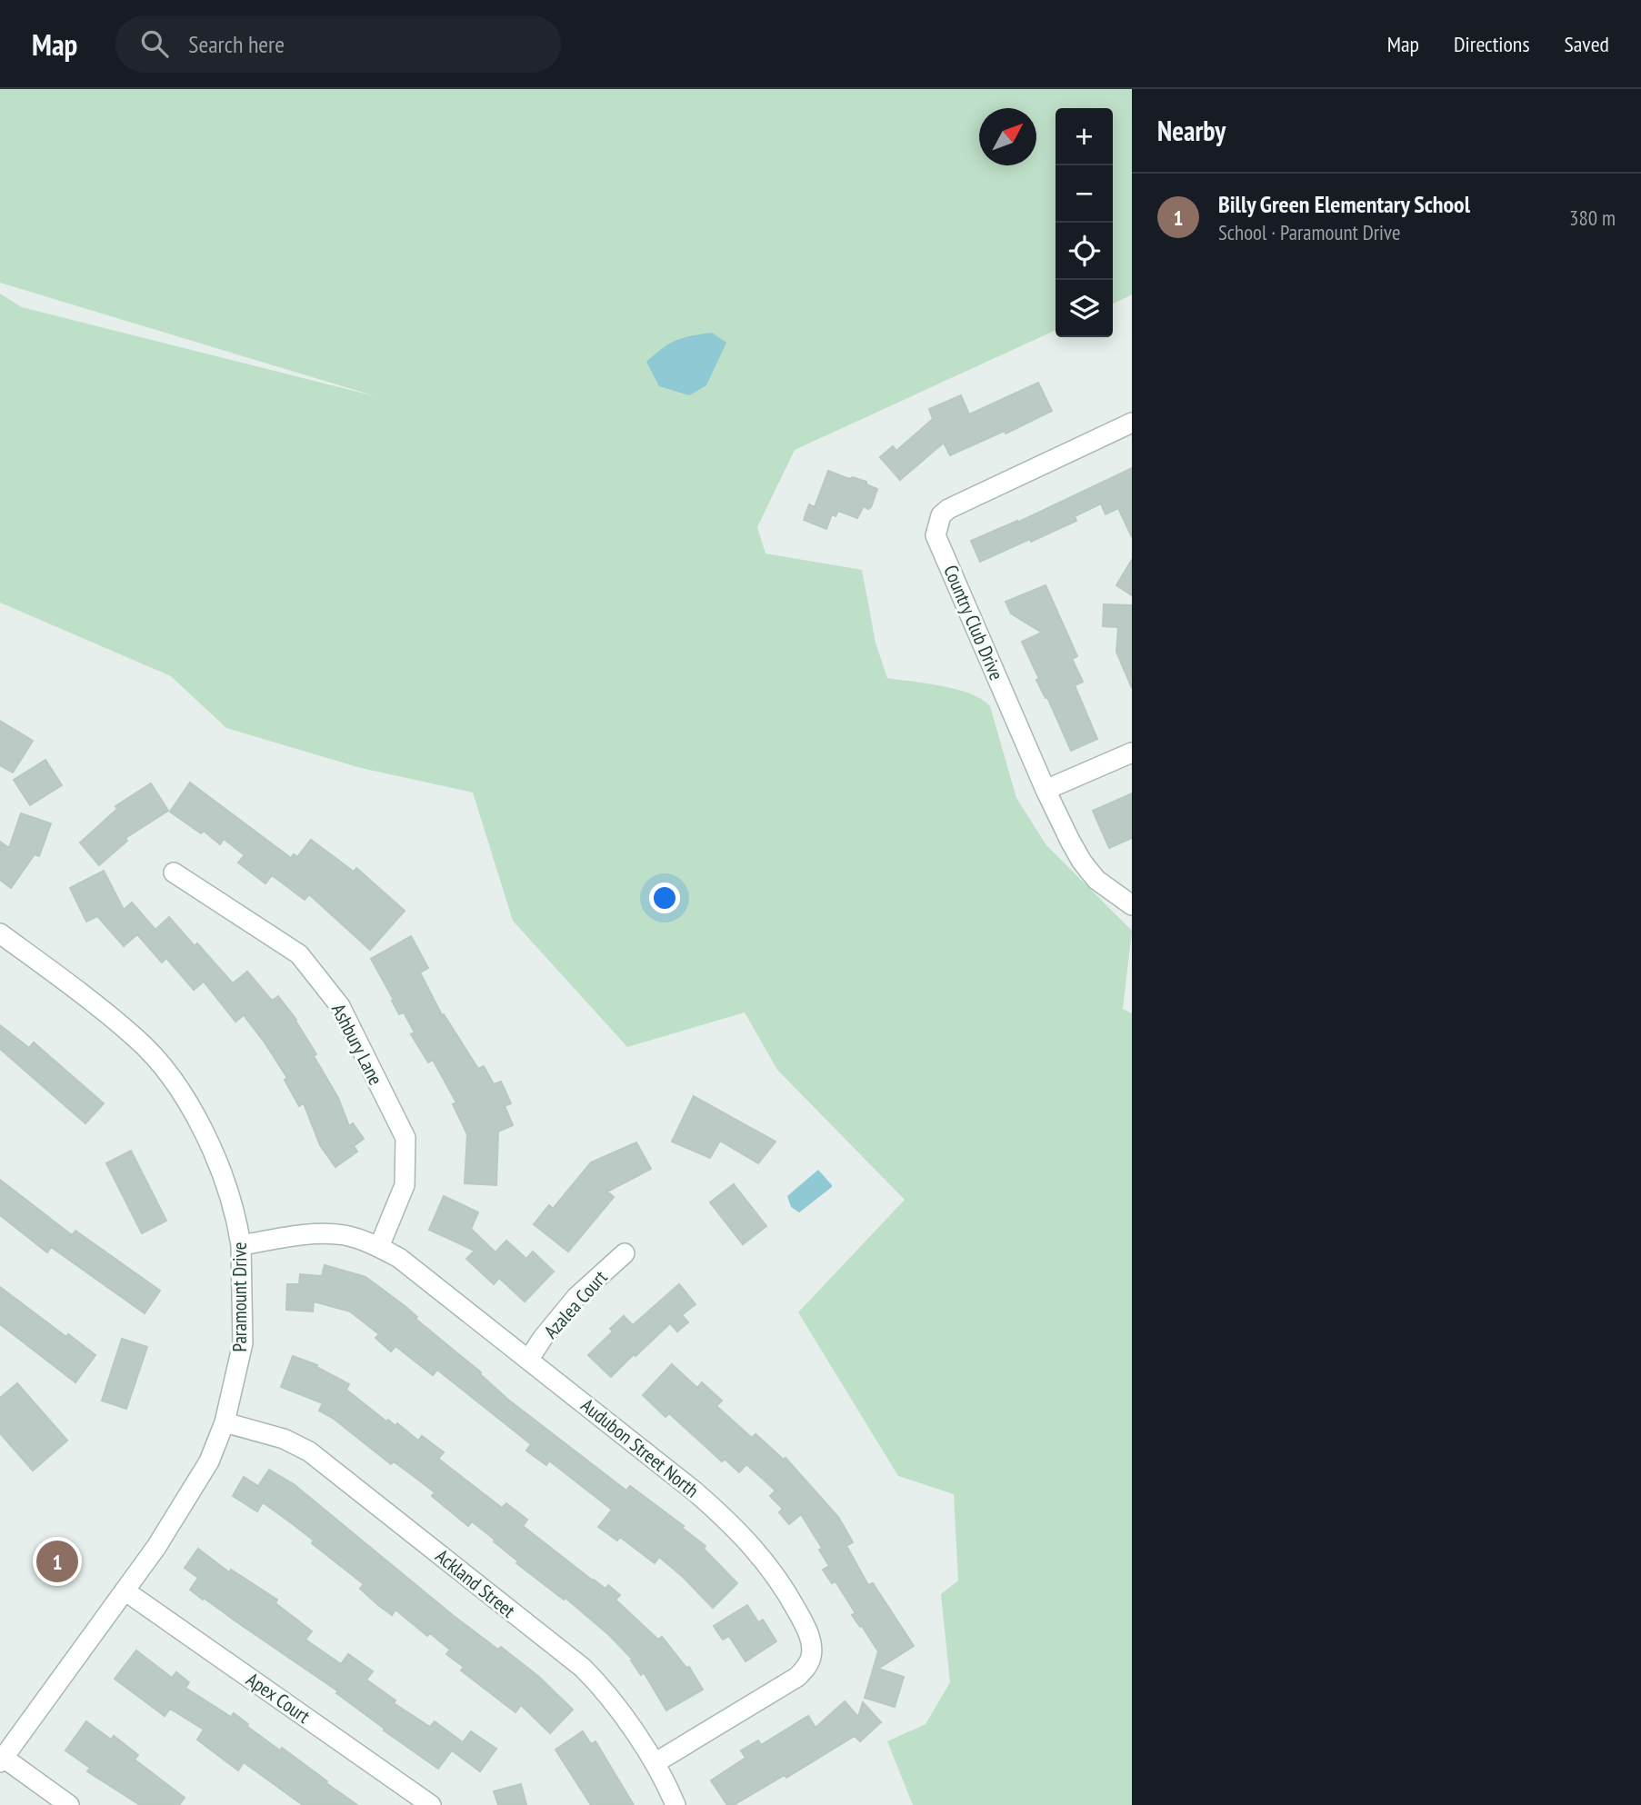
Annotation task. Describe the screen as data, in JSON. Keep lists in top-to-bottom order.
{
  "streets": {
    "street": [
      "Country Club Drive",
      "Ashbury Lane",
      "Paramount Drive",
      "Azalea Court",
      "Audubon Street North",
      "Ackland Street",
      "Apex Court"
    ]
  },
  "crossings": [
    ["Ashbury Lane", "Audubon Street North"],
    ["Paramount Drive", "Audubon Street North"],
    ["Paramount Drive", "Ackland Street"],
    ["Paramount Drive", "Apex Court"],
    ["Azalea Court", "Audubon Street North"],
    ["Audubon Street North", "Ackland Street"]
  ],
  "north": "top right",
  "page": {
    "header": "Map",
    "search": "Search here",
    "nav": ["Map", "Directions", "Saved"],
    "heading": "Nearby",
    "map_buttons": ["+", "−"],
    "list": [
      {
        "mark": "1",
        "name": "Billy Green Elementary School",
        "note": "School · Paramount Drive",
        "value": "380 m"
      }
    ],
    "pins": "1"
  }
}
